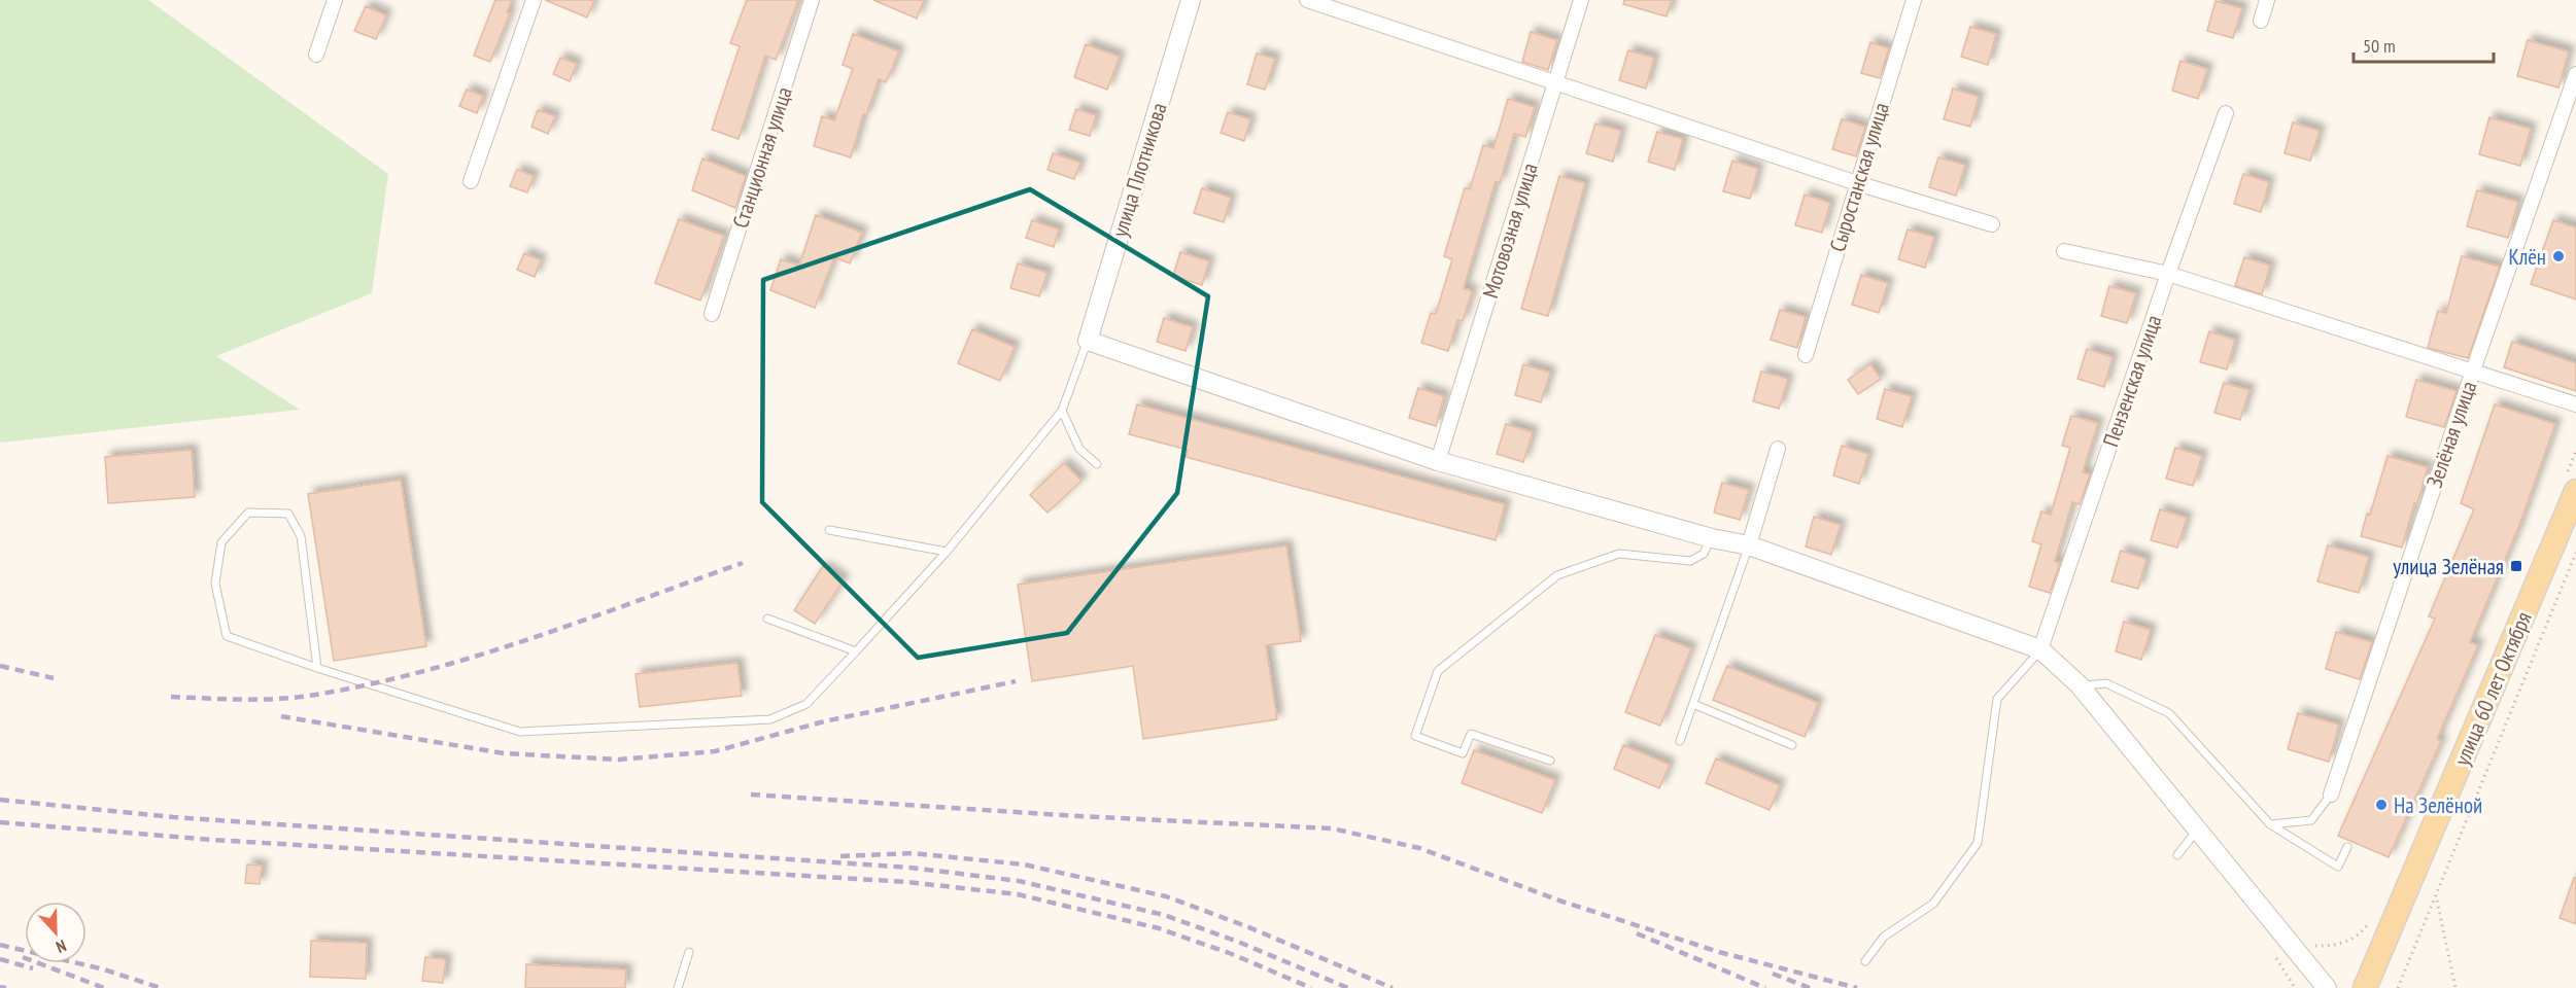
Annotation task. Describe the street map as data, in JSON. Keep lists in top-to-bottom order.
{
  "streets": {
    "main road": ["улица 60 лет Октября"],
    "street": [
      "Станционная улица",
      "улица Плотникова",
      "Сыростанская улица",
      "Мотовозная улица",
      "Пензенская улица",
      "Зелёная улица"
    ]
  },
  "places": {
    "other": ["Клён", "На Зелёной"],
    "transit": ["улица Зелёная"]
  },
  "scale_bar": "50 m",
  "north": "bottom"
}
